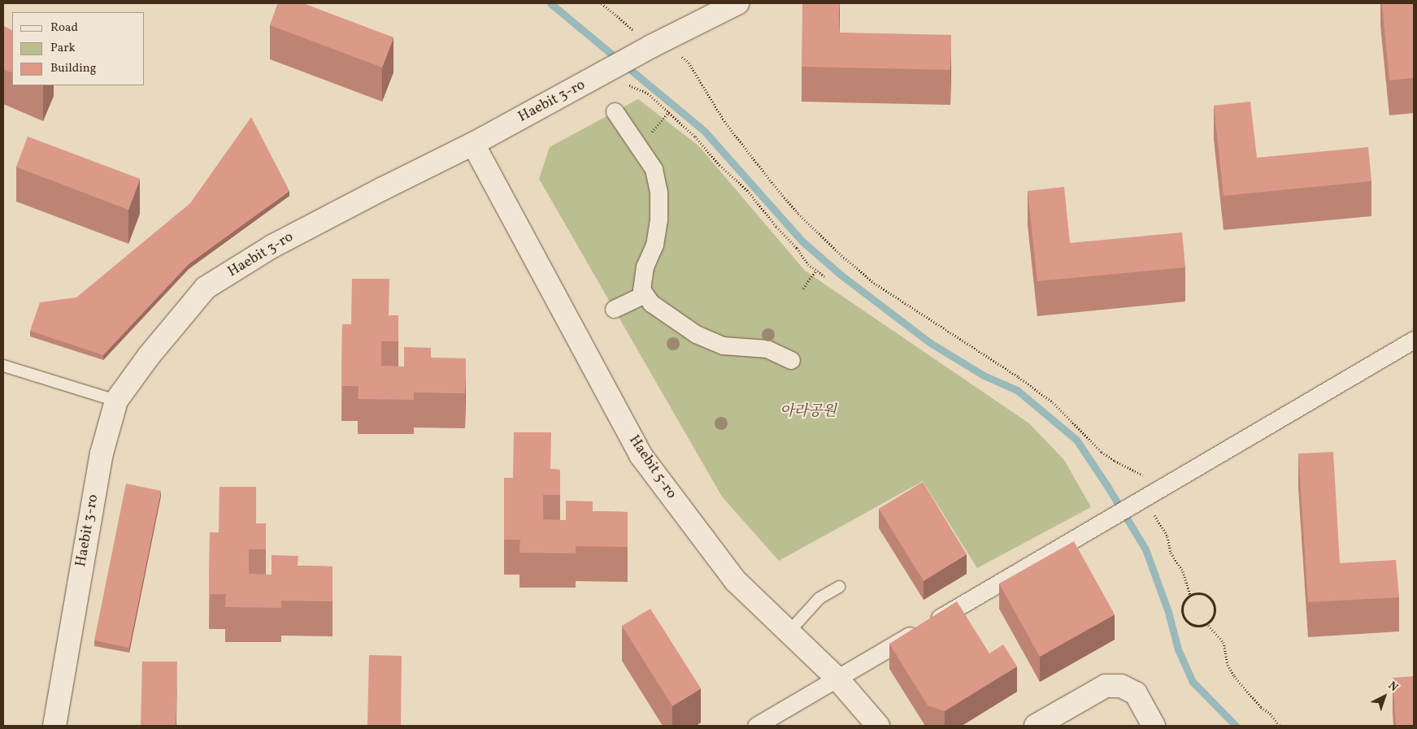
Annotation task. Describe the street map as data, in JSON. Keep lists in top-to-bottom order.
{
  "streets": {
    "street": ["Haebit 3-ro", "Haebit 5-ro"]
  },
  "crossings": [
    ["Haebit 3-ro", "Haebit 5-ro"]
  ],
  "parks": ["아라공원"],
  "legend": ["Road", "Park", "Building"],
  "north": "top right"
}
